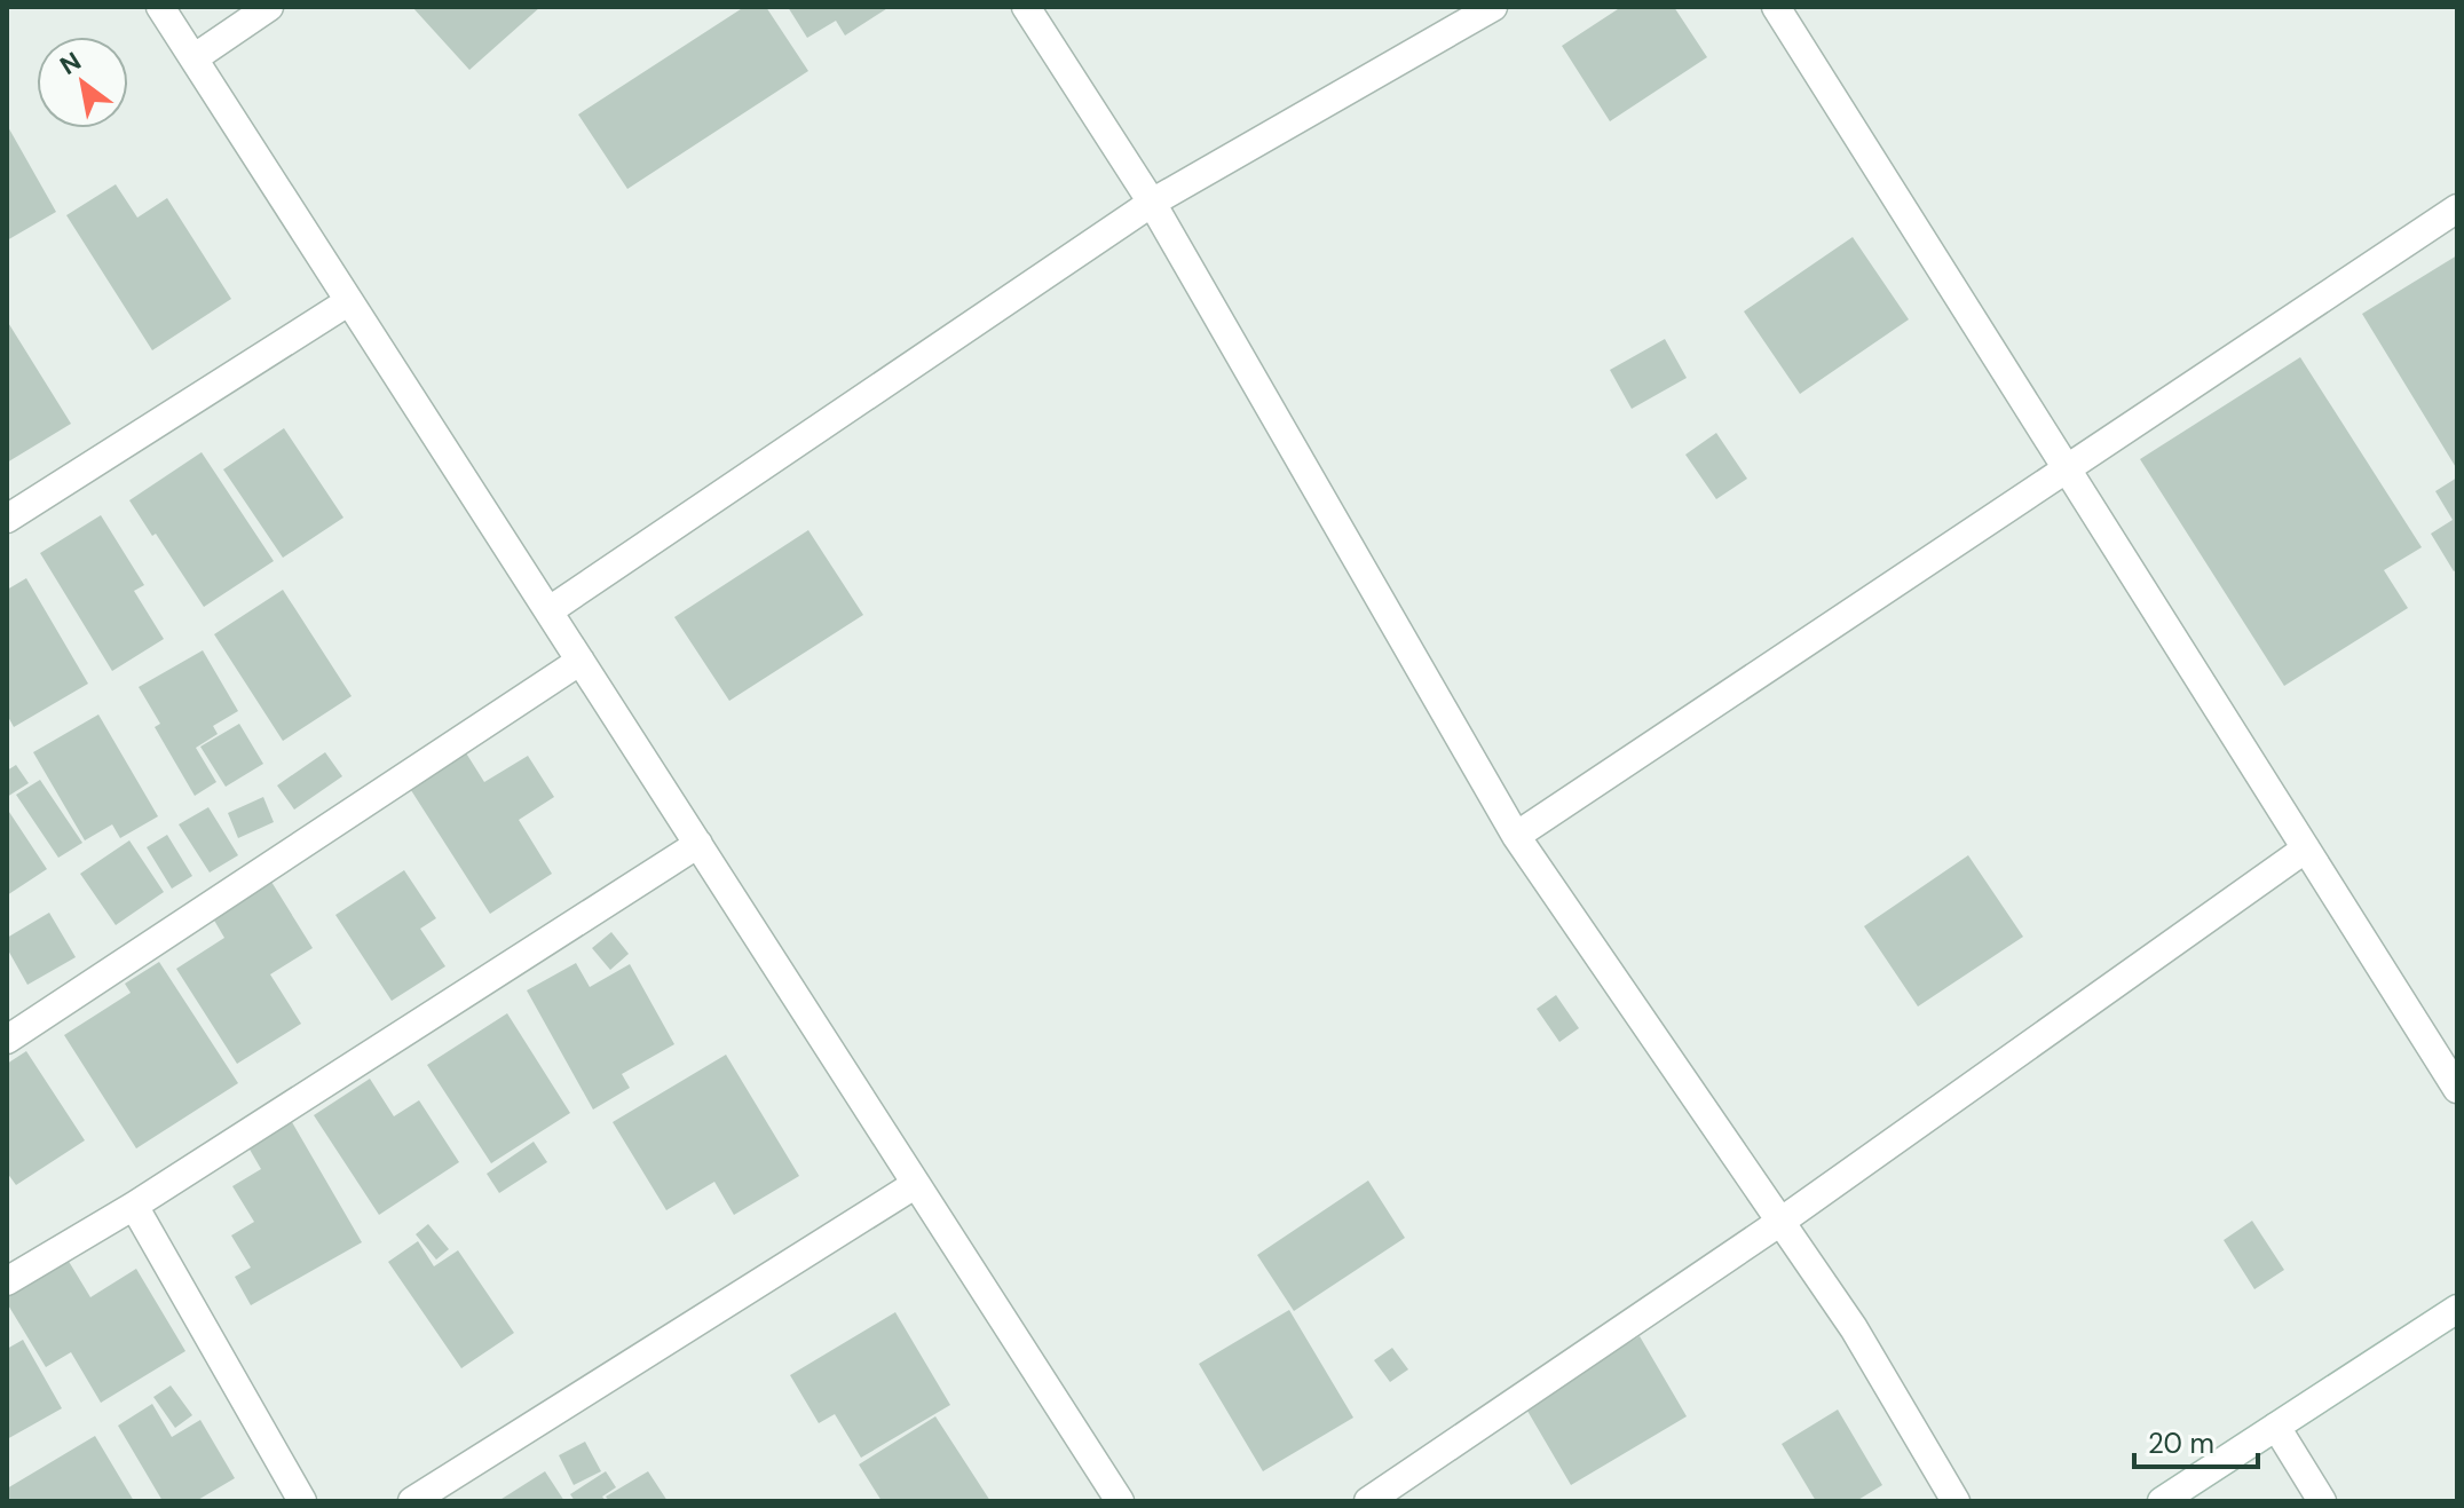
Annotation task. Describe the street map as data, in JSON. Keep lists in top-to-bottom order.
{
  "scale_bar": "20 m",
  "north": "top left"
}
